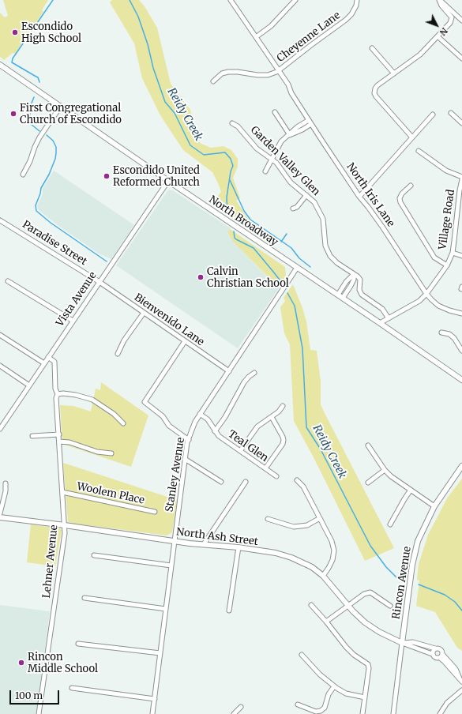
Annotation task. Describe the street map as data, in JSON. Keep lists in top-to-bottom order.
{
  "streets": {
    "main road": ["North Broadway", "North Ash Street", "Rincon Avenue"],
    "street": [
      "Cheyenne Lane",
      "Garden Valley Glen",
      "North Iris Lane",
      "Village Road",
      "Paradise Street",
      "Vista Avenue",
      "Bienvenido Lane",
      "Teal Glen",
      "Stanley Avenue",
      "Woolem Place",
      "Lehner Avenue"
    ]
  },
  "crossings": [
    ["Cheyenne Lane", "North Iris Lane"],
    ["Garden Valley Glen", "Village Road"],
    ["North Iris Lane", "Village Road"],
    ["Village Road", "North Broadway"],
    ["North Broadway", "Vista Avenue"],
    ["North Broadway", "Stanley Avenue"],
    ["Paradise Street", "Vista Avenue"],
    ["Paradise Street", "Bienvenido Lane"],
    ["Vista Avenue", "Bienvenido Lane"],
    ["Vista Avenue", "Lehner Avenue"],
    ["Bienvenido Lane", "Stanley Avenue"],
    ["Teal Glen", "Stanley Avenue"],
    ["Stanley Avenue", "North Ash Street"],
    ["Woolem Place", "Lehner Avenue"],
    ["North Ash Street", "Lehner Avenue"],
    ["North Ash Street", "Rincon Avenue"]
  ],
  "water": ["Reidy Creek"],
  "places": [
    "Escondido High School",
    "First Congregational Church of Escondido",
    "Escondido United Reformed Church",
    "Calvin Christian School",
    "Rincon Middle School"
  ],
  "scale_bar": "100 m",
  "north": "bottom right"
}
